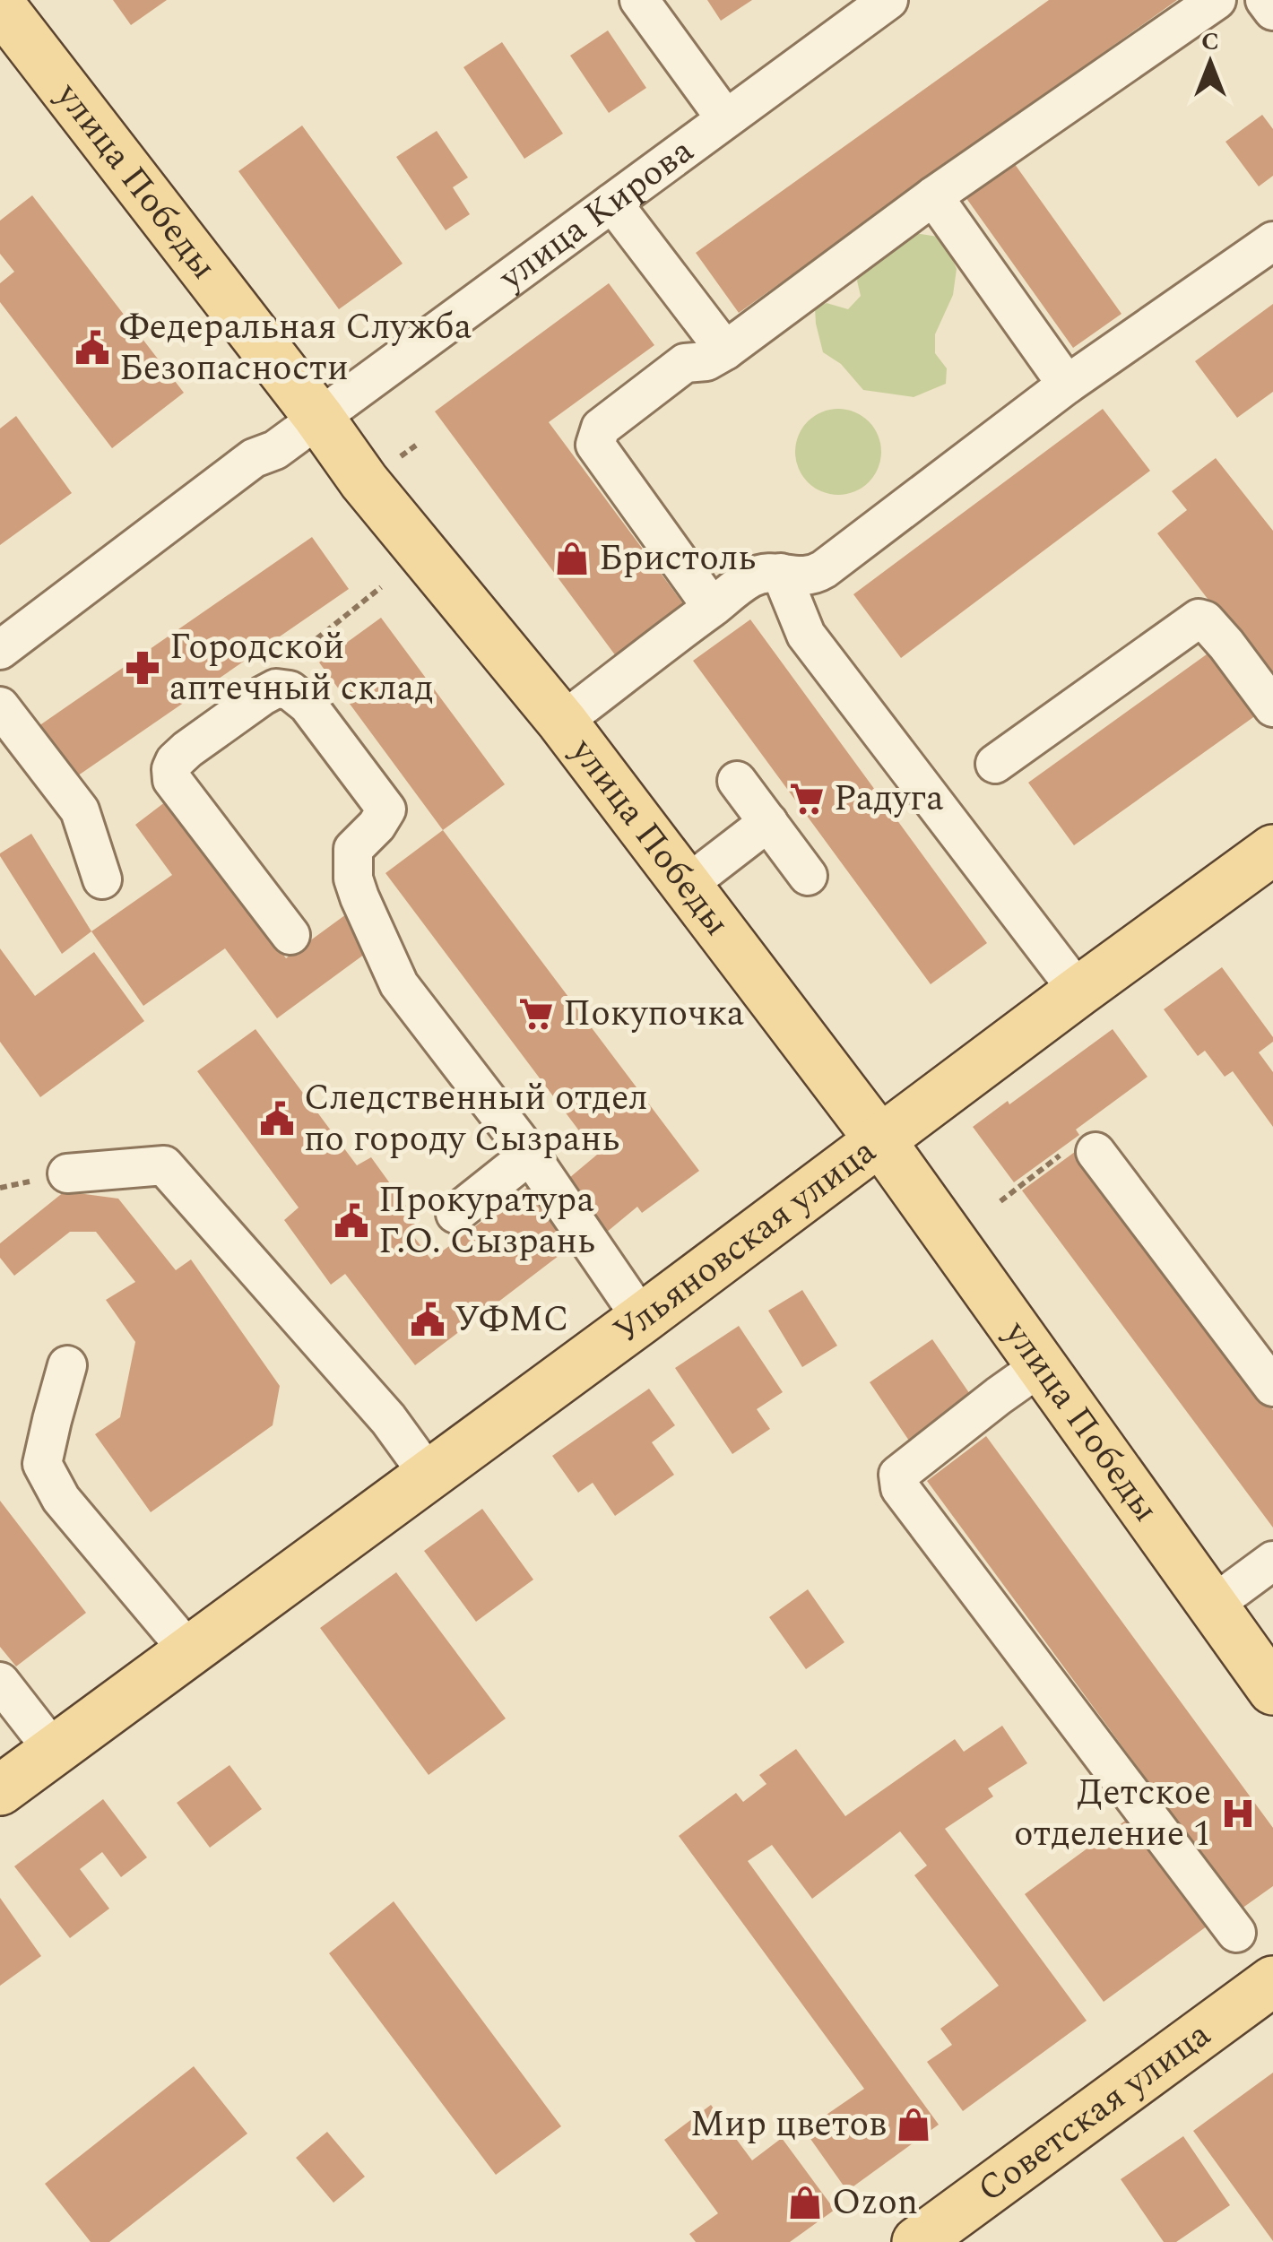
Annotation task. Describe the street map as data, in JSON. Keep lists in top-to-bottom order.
{
  "streets": {
    "main road": ["улица Победы", "Ульяновская улица", "Советская улица"],
    "street": ["улица Кирова"]
  },
  "crossings": [
    ["улица Победы", "улица Кирова"],
    ["улица Победы", "Ульяновская улица"]
  ],
  "places": {
    "public building": [
      "Федеральная Служба Безопасности",
      "Следственный отдел по городу Сызрань",
      "Прокуратура Г.О. Сызрань",
      "УФМС"
    ],
    "shop": ["Бристоль", "Мир цветов", "Ozon"],
    "pharmacy": ["Городской аптечный склад"],
    "supermarket": ["Радуга", "Покупочка"],
    "hospital": ["Детское отделение 1"]
  },
  "north": "top"
}
